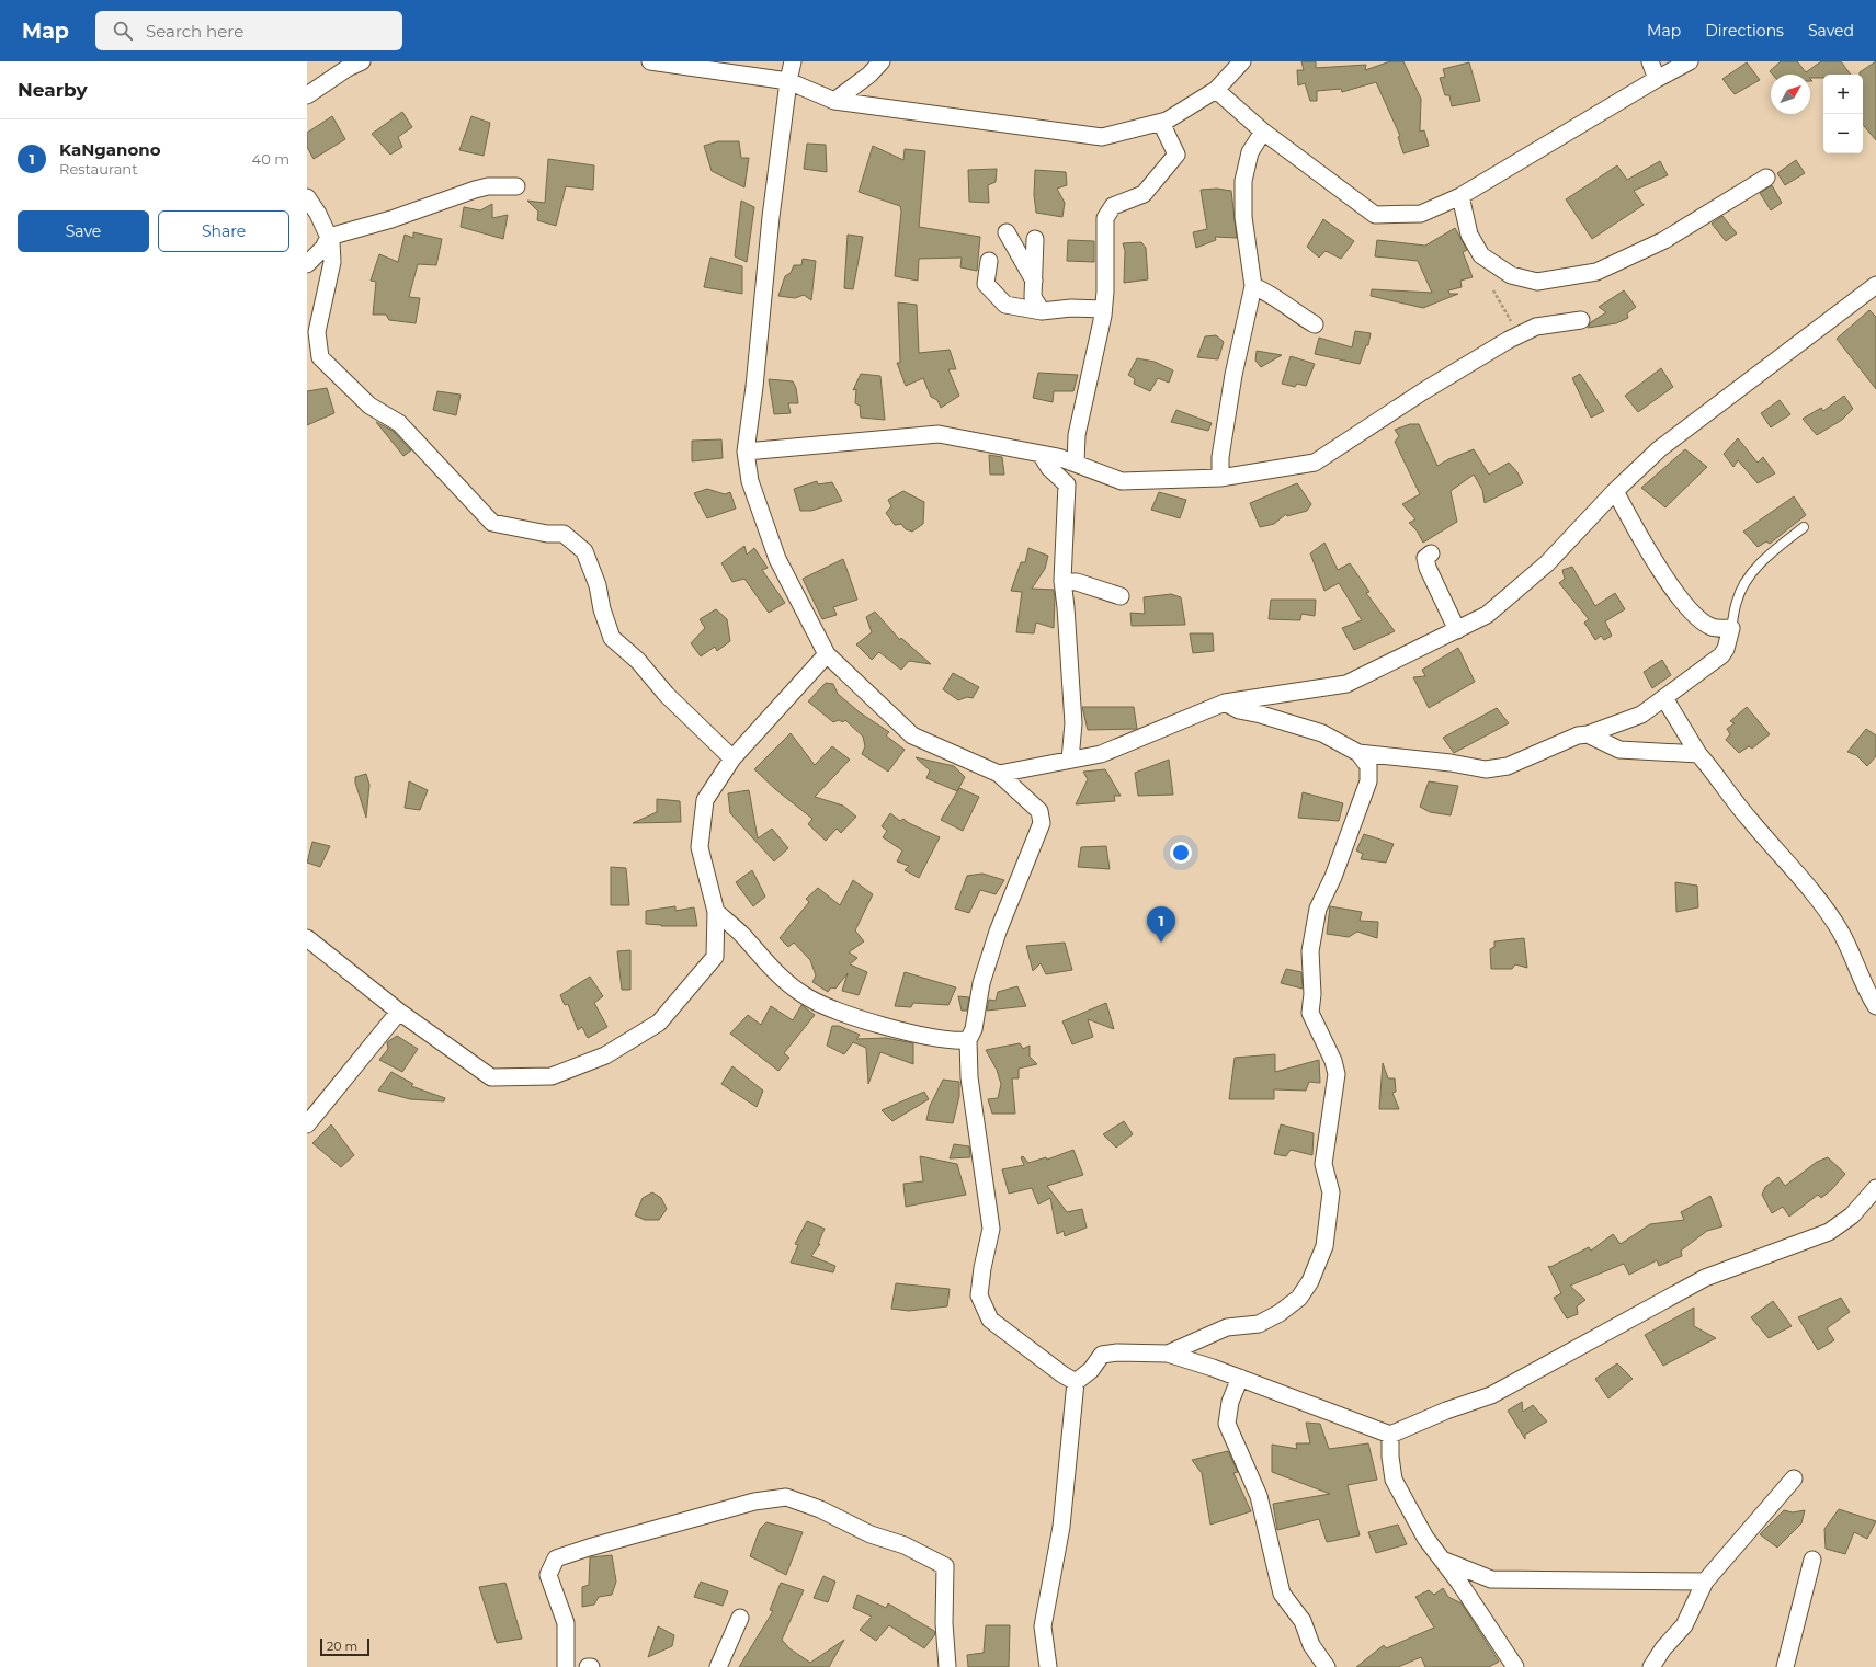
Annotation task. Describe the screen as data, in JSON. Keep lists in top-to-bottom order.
{
  "scale_bar": "20 m",
  "north": "top right",
  "page": {
    "header": "Map",
    "search": "Search here",
    "nav": ["Map", "Directions", "Saved"],
    "heading": "Nearby",
    "map_buttons": ["+", "−"],
    "list": [
      {
        "mark": "1",
        "name": "KaNganono",
        "note": "Restaurant",
        "value": "40 m"
      }
    ],
    "buttons": ["Save", "Share"],
    "pins": "1",
    "scale": "20 m"
  }
}
